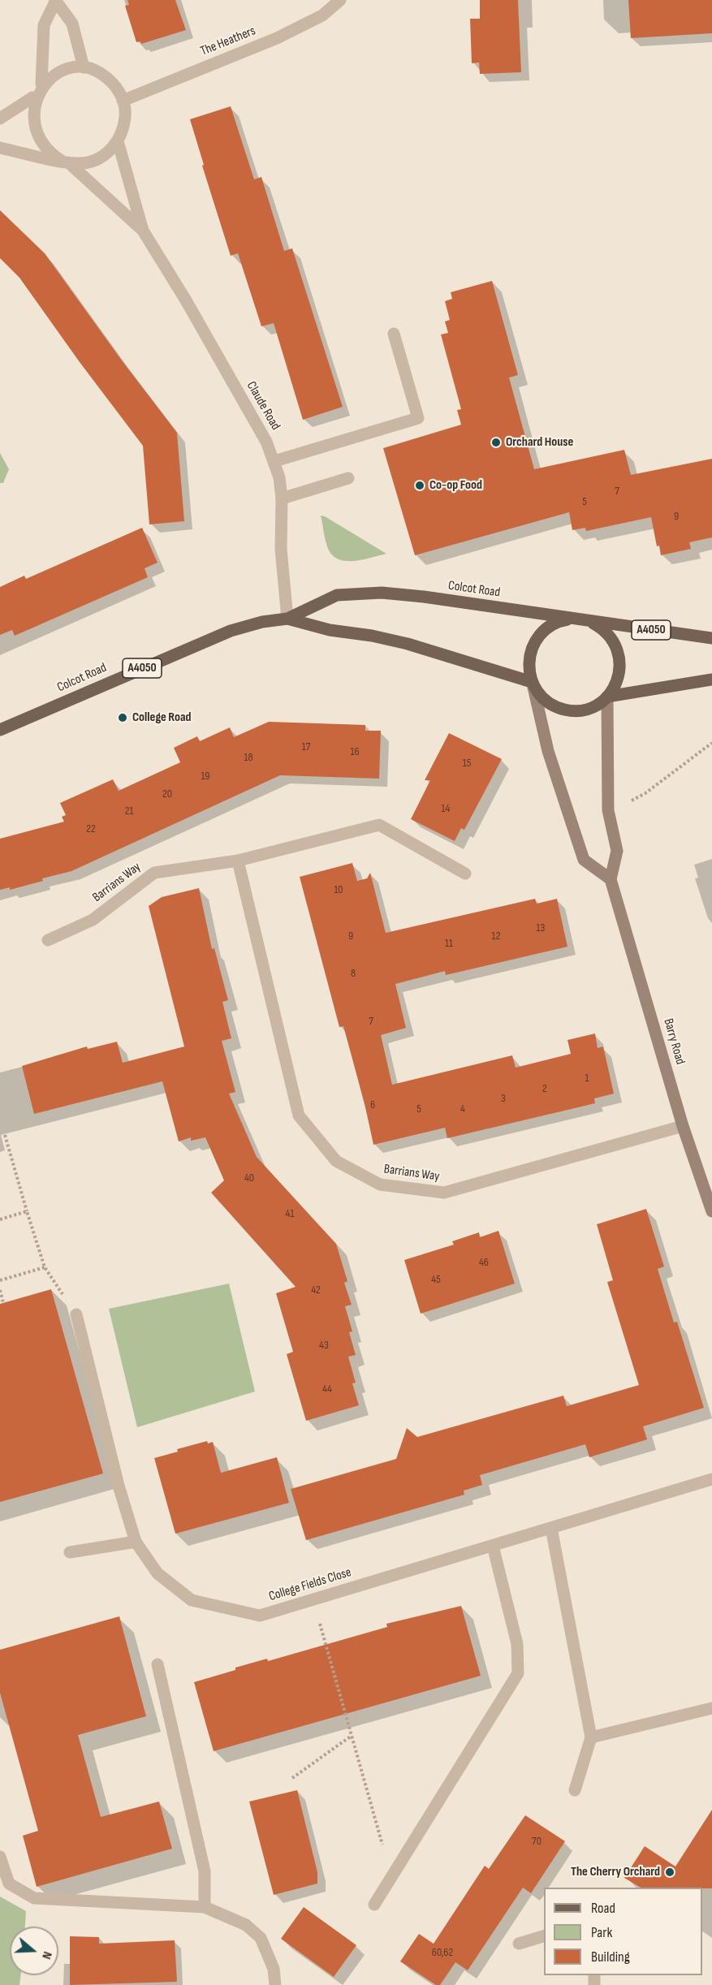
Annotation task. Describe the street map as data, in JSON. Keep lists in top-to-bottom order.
{
  "streets": {
    "main road": ["Colcot Road", "A4050"],
    "street": [
      "The Heathers",
      "Claude Road",
      "Barrians Way",
      "Barry Road",
      "College Fields Close"
    ]
  },
  "crossings": [
    ["The Heathers", "Claude Road"],
    ["Claude Road", "Colcot Road"],
    ["Colcot Road", "Barry Road"],
    ["Barrians Way", "Barry Road"]
  ],
  "places": [
    "Orchard House",
    "Co-op Food",
    "College Road",
    "The Cherry Orchard"
  ],
  "house_numbers": [
    "7",
    "5",
    "9",
    "17",
    "16",
    "18",
    "15",
    "19",
    "20",
    "14",
    "21",
    "22",
    "10",
    "13",
    "9",
    "12",
    "11",
    "8",
    "7",
    "1",
    "2",
    "3",
    "6",
    "5",
    "4",
    "40",
    "41",
    "46",
    "45",
    "42",
    "43",
    "44",
    "70",
    "60,62"
  ],
  "legend": ["Road", "Park", "Building"],
  "north": "right"
}
